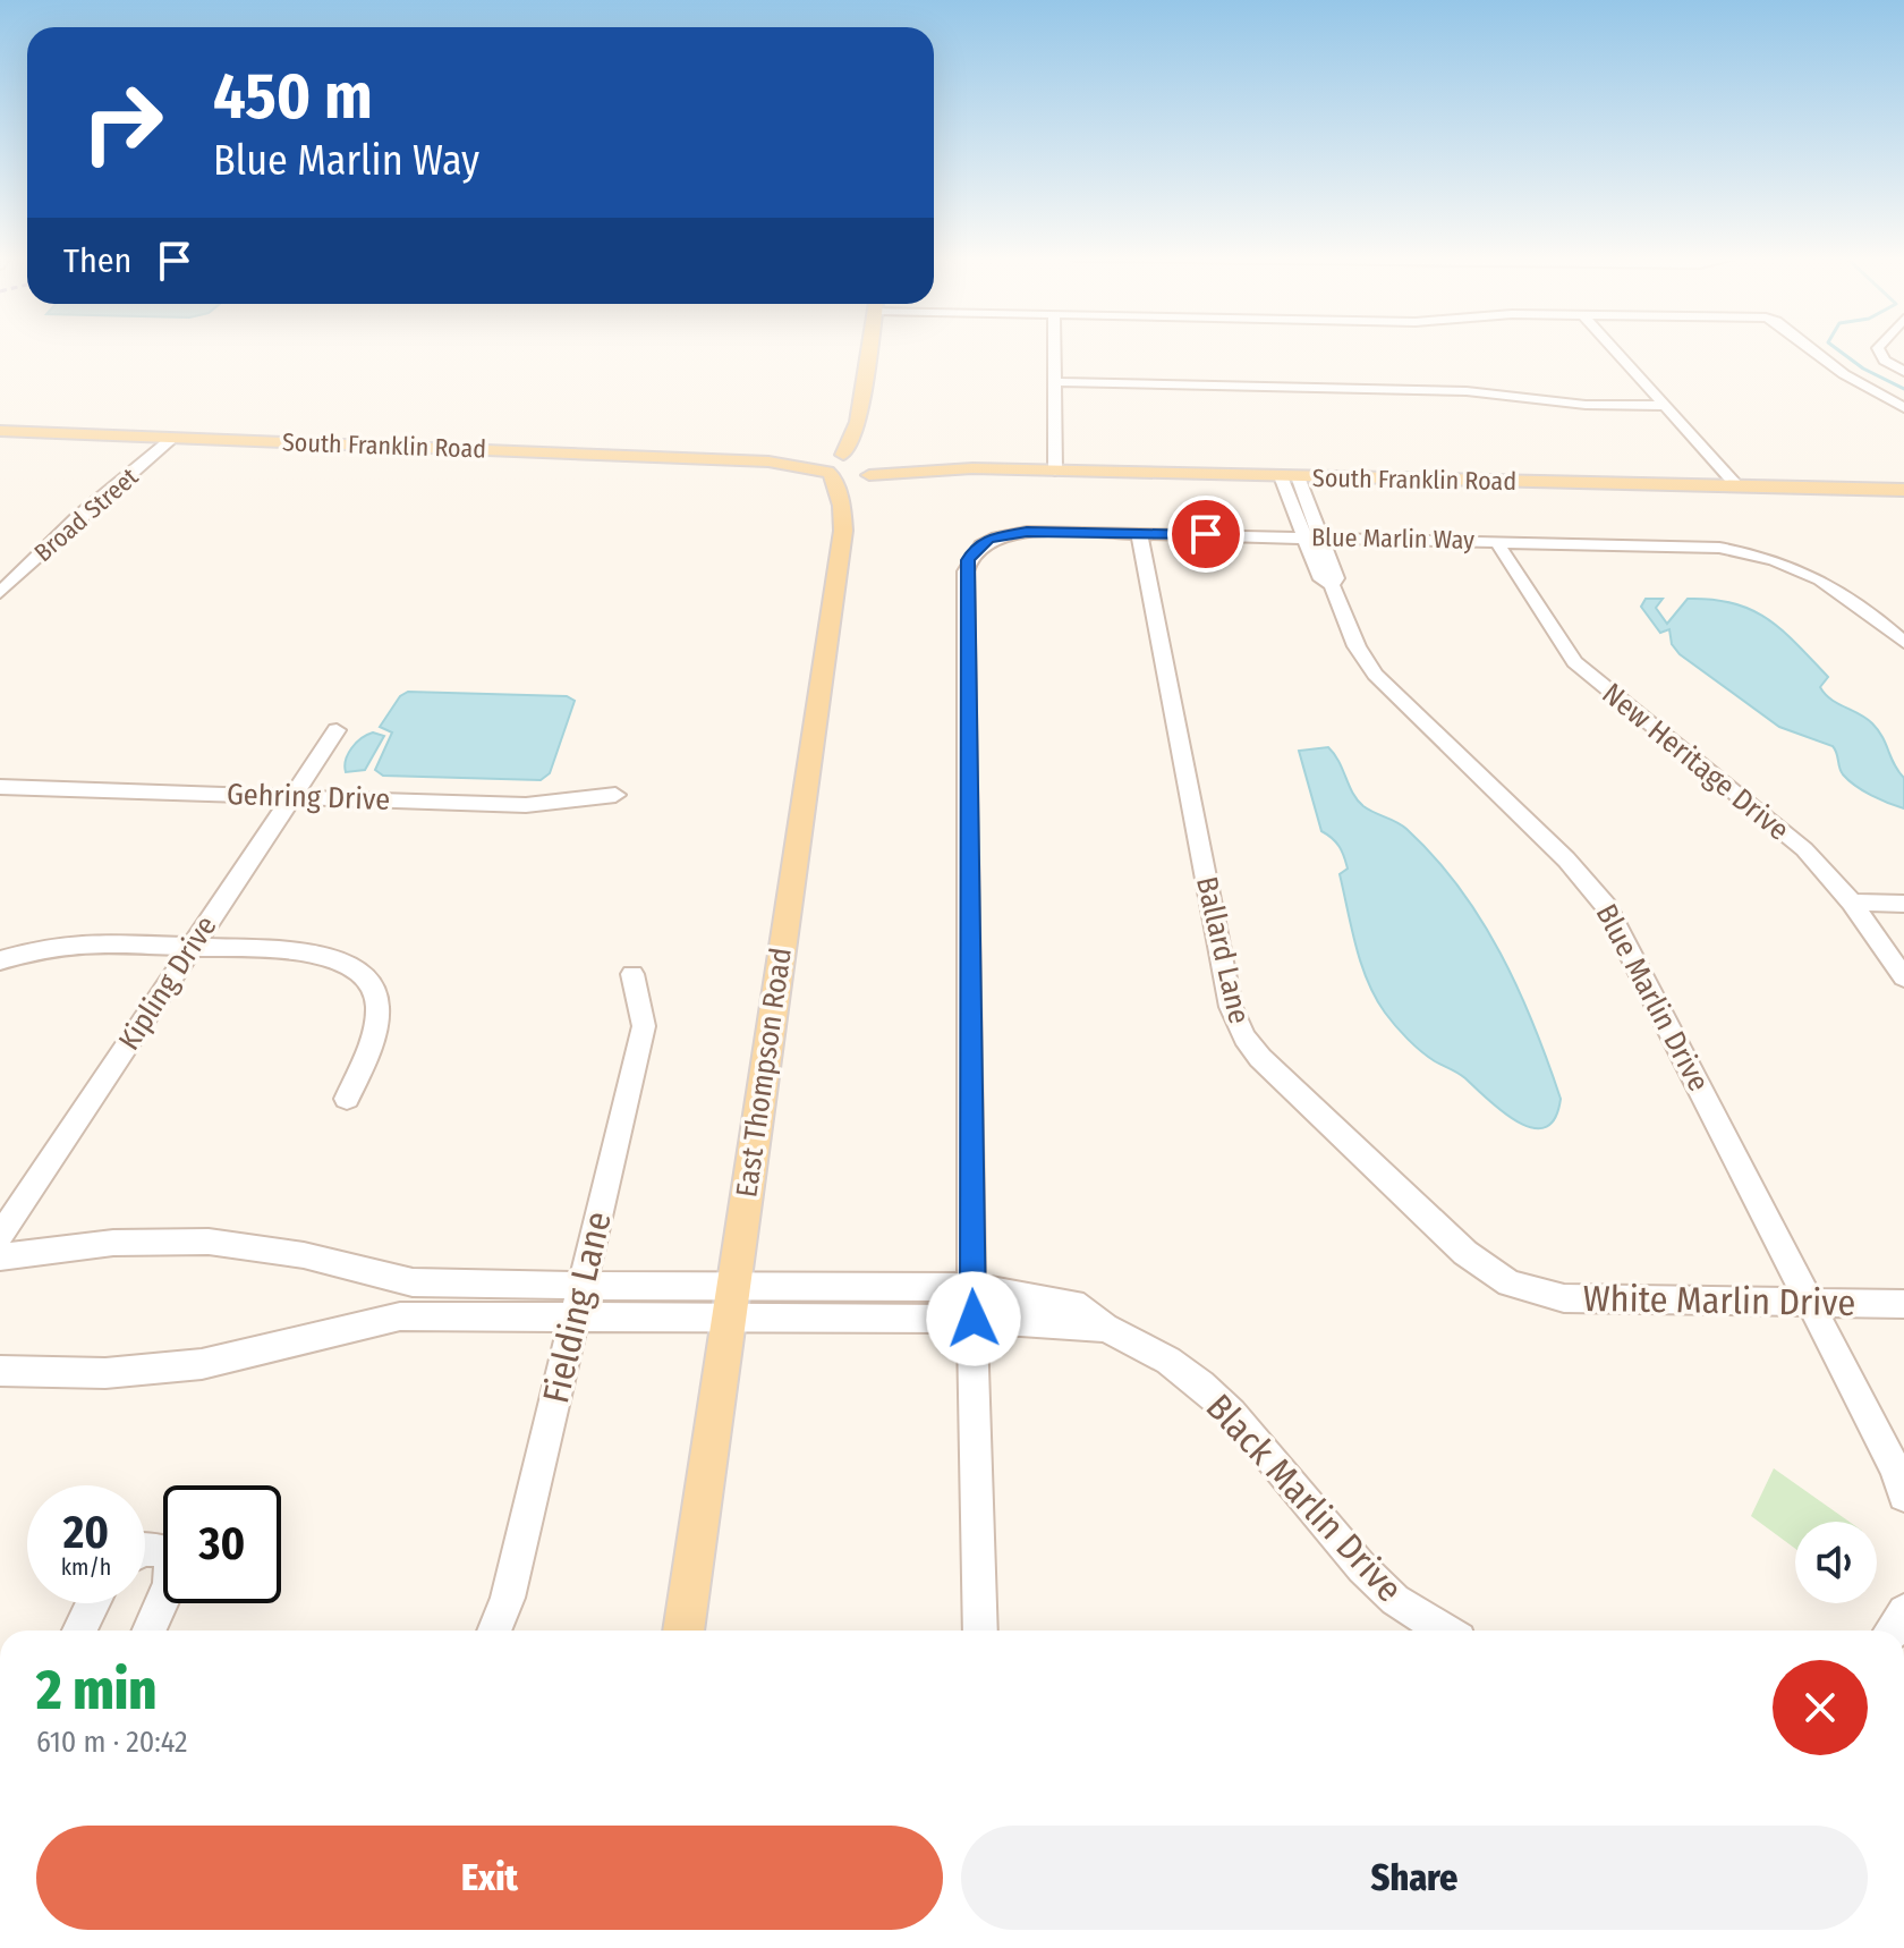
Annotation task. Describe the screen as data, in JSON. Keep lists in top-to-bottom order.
{
  "streets": {
    "main road": ["South Franklin Road", "East Thompson Road"],
    "street": [
      "Broad Street",
      "Blue Marlin Way",
      "New Heritage Drive",
      "Gehring Drive",
      "Ballard Lane",
      "Kipling Drive",
      "Blue Marlin Drive",
      "White Marlin Drive",
      "Fielding Lane",
      "Black Marlin Drive"
    ]
  },
  "crossings": [
    ["South Franklin Road", "Broad Street"],
    ["South Franklin Road", "Blue Marlin Drive"],
    ["South Franklin Road", "East Thompson Road"],
    ["Blue Marlin Way", "New Heritage Drive"],
    ["Blue Marlin Way", "Ballard Lane"],
    ["Blue Marlin Way", "Blue Marlin Drive"],
    ["Blue Marlin Way", "Black Marlin Drive"],
    ["Gehring Drive", "Kipling Drive"],
    ["Ballard Lane", "White Marlin Drive"],
    ["Blue Marlin Drive", "White Marlin Drive"],
    ["East Thompson Road", "Black Marlin Drive"],
    ["Fielding Lane", "Black Marlin Drive"]
  ],
  "page": {
    "turn": ["450 m", "Blue Marlin Way"],
    "then": "Then",
    "speed": "20 km/h",
    "limit": "30",
    "heading": ["2 min", "610 m · 20:42"],
    "buttons": ["Exit", "Share"]
  }
}
